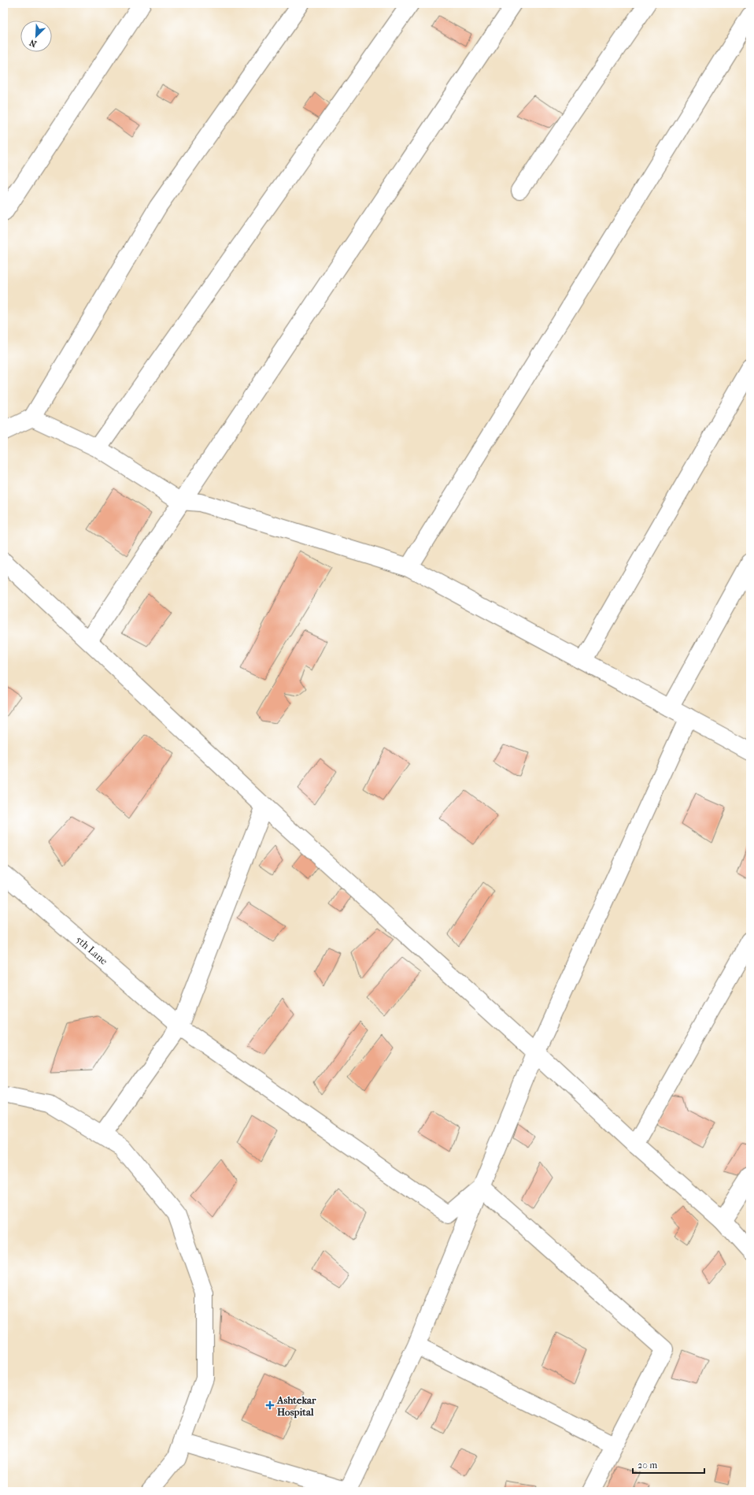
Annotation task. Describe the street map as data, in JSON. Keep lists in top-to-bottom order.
{
  "streets": {
    "street": ["5th Lane"]
  },
  "places": {
    "health": ["Ashtekar Hospital"]
  },
  "scale_bar": "20 m",
  "north": "bottom left"
}
